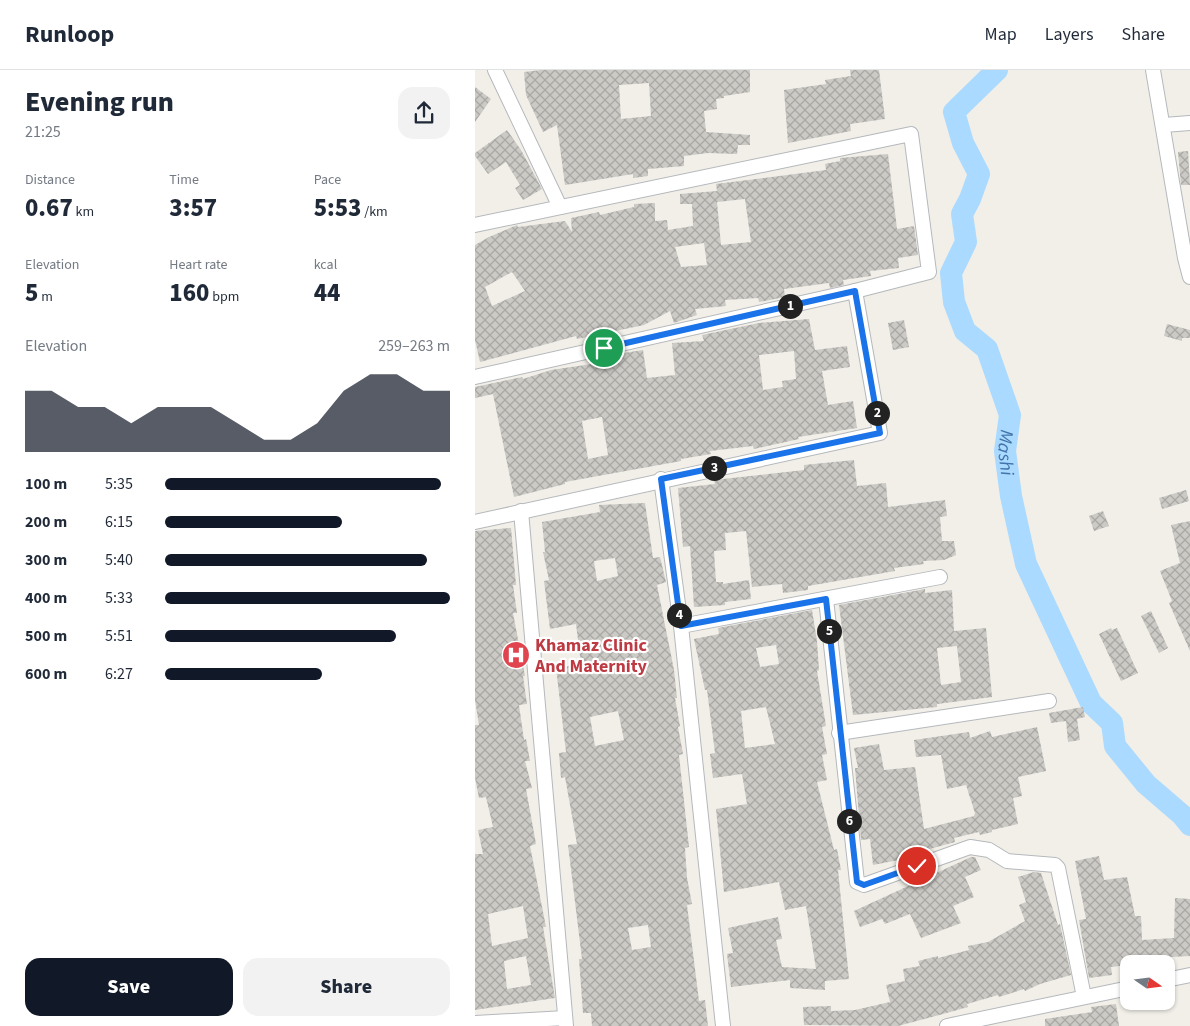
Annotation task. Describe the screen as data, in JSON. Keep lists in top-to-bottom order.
{
  "water": ["Mashi"],
  "places": {
    "hospital": ["Khamaz Clinic And Maternity"]
  },
  "north": "right",
  "page": {
    "header": "Runloop",
    "nav": ["Map", "Layers", "Share"],
    "heading": ["Evening run", "21:25"],
    "stats": [
      ["Distance", "0.67 km"],
      ["Time", "3:57"],
      ["Pace", "5:53 /km"],
      ["Elevation", "5 m"],
      ["Heart rate", "160 bpm"],
      ["kcal", "44"]
    ],
    "pins": [
      "1",
      "2",
      "3",
      "4",
      "5",
      "6"
    ],
    "chart": ["Elevation", "259–263 m"],
    "list": [
      {
        "name": "100 m",
        "note": "5:35"
      },
      {
        "name": "200 m",
        "note": "6:15"
      },
      {
        "name": "300 m",
        "note": "5:40"
      },
      {
        "name": "400 m",
        "note": "5:33"
      },
      {
        "name": "500 m",
        "note": "5:51"
      },
      {
        "name": "600 m",
        "note": "6:27"
      }
    ],
    "buttons": ["Save", "Share"]
  }
}
